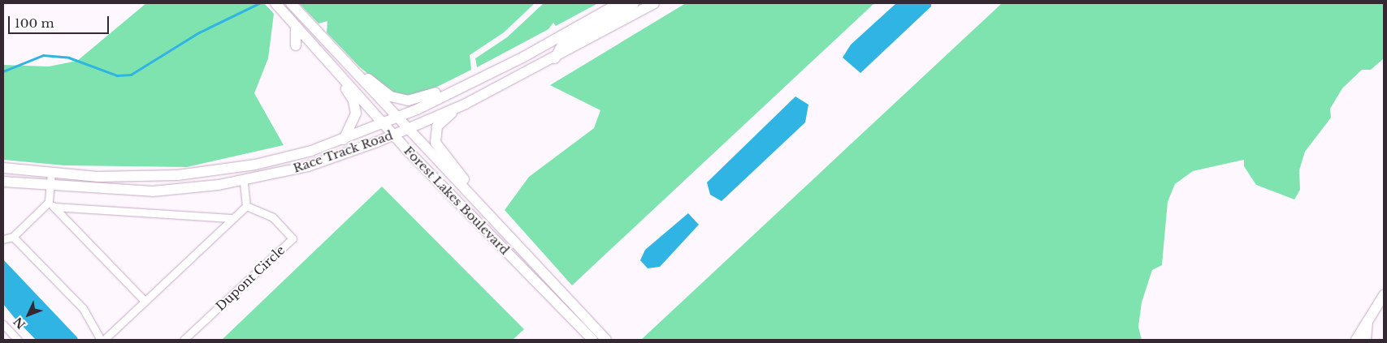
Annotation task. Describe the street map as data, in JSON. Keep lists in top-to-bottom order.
{
  "streets": {
    "main road": ["Race Track Road", "Forest Lakes Boulevard"],
    "street": ["Dupont Circle"]
  },
  "crossings": [
    ["Race Track Road", "Forest Lakes Boulevard"]
  ],
  "scale_bar": "100 m",
  "north": "bottom left"
}
